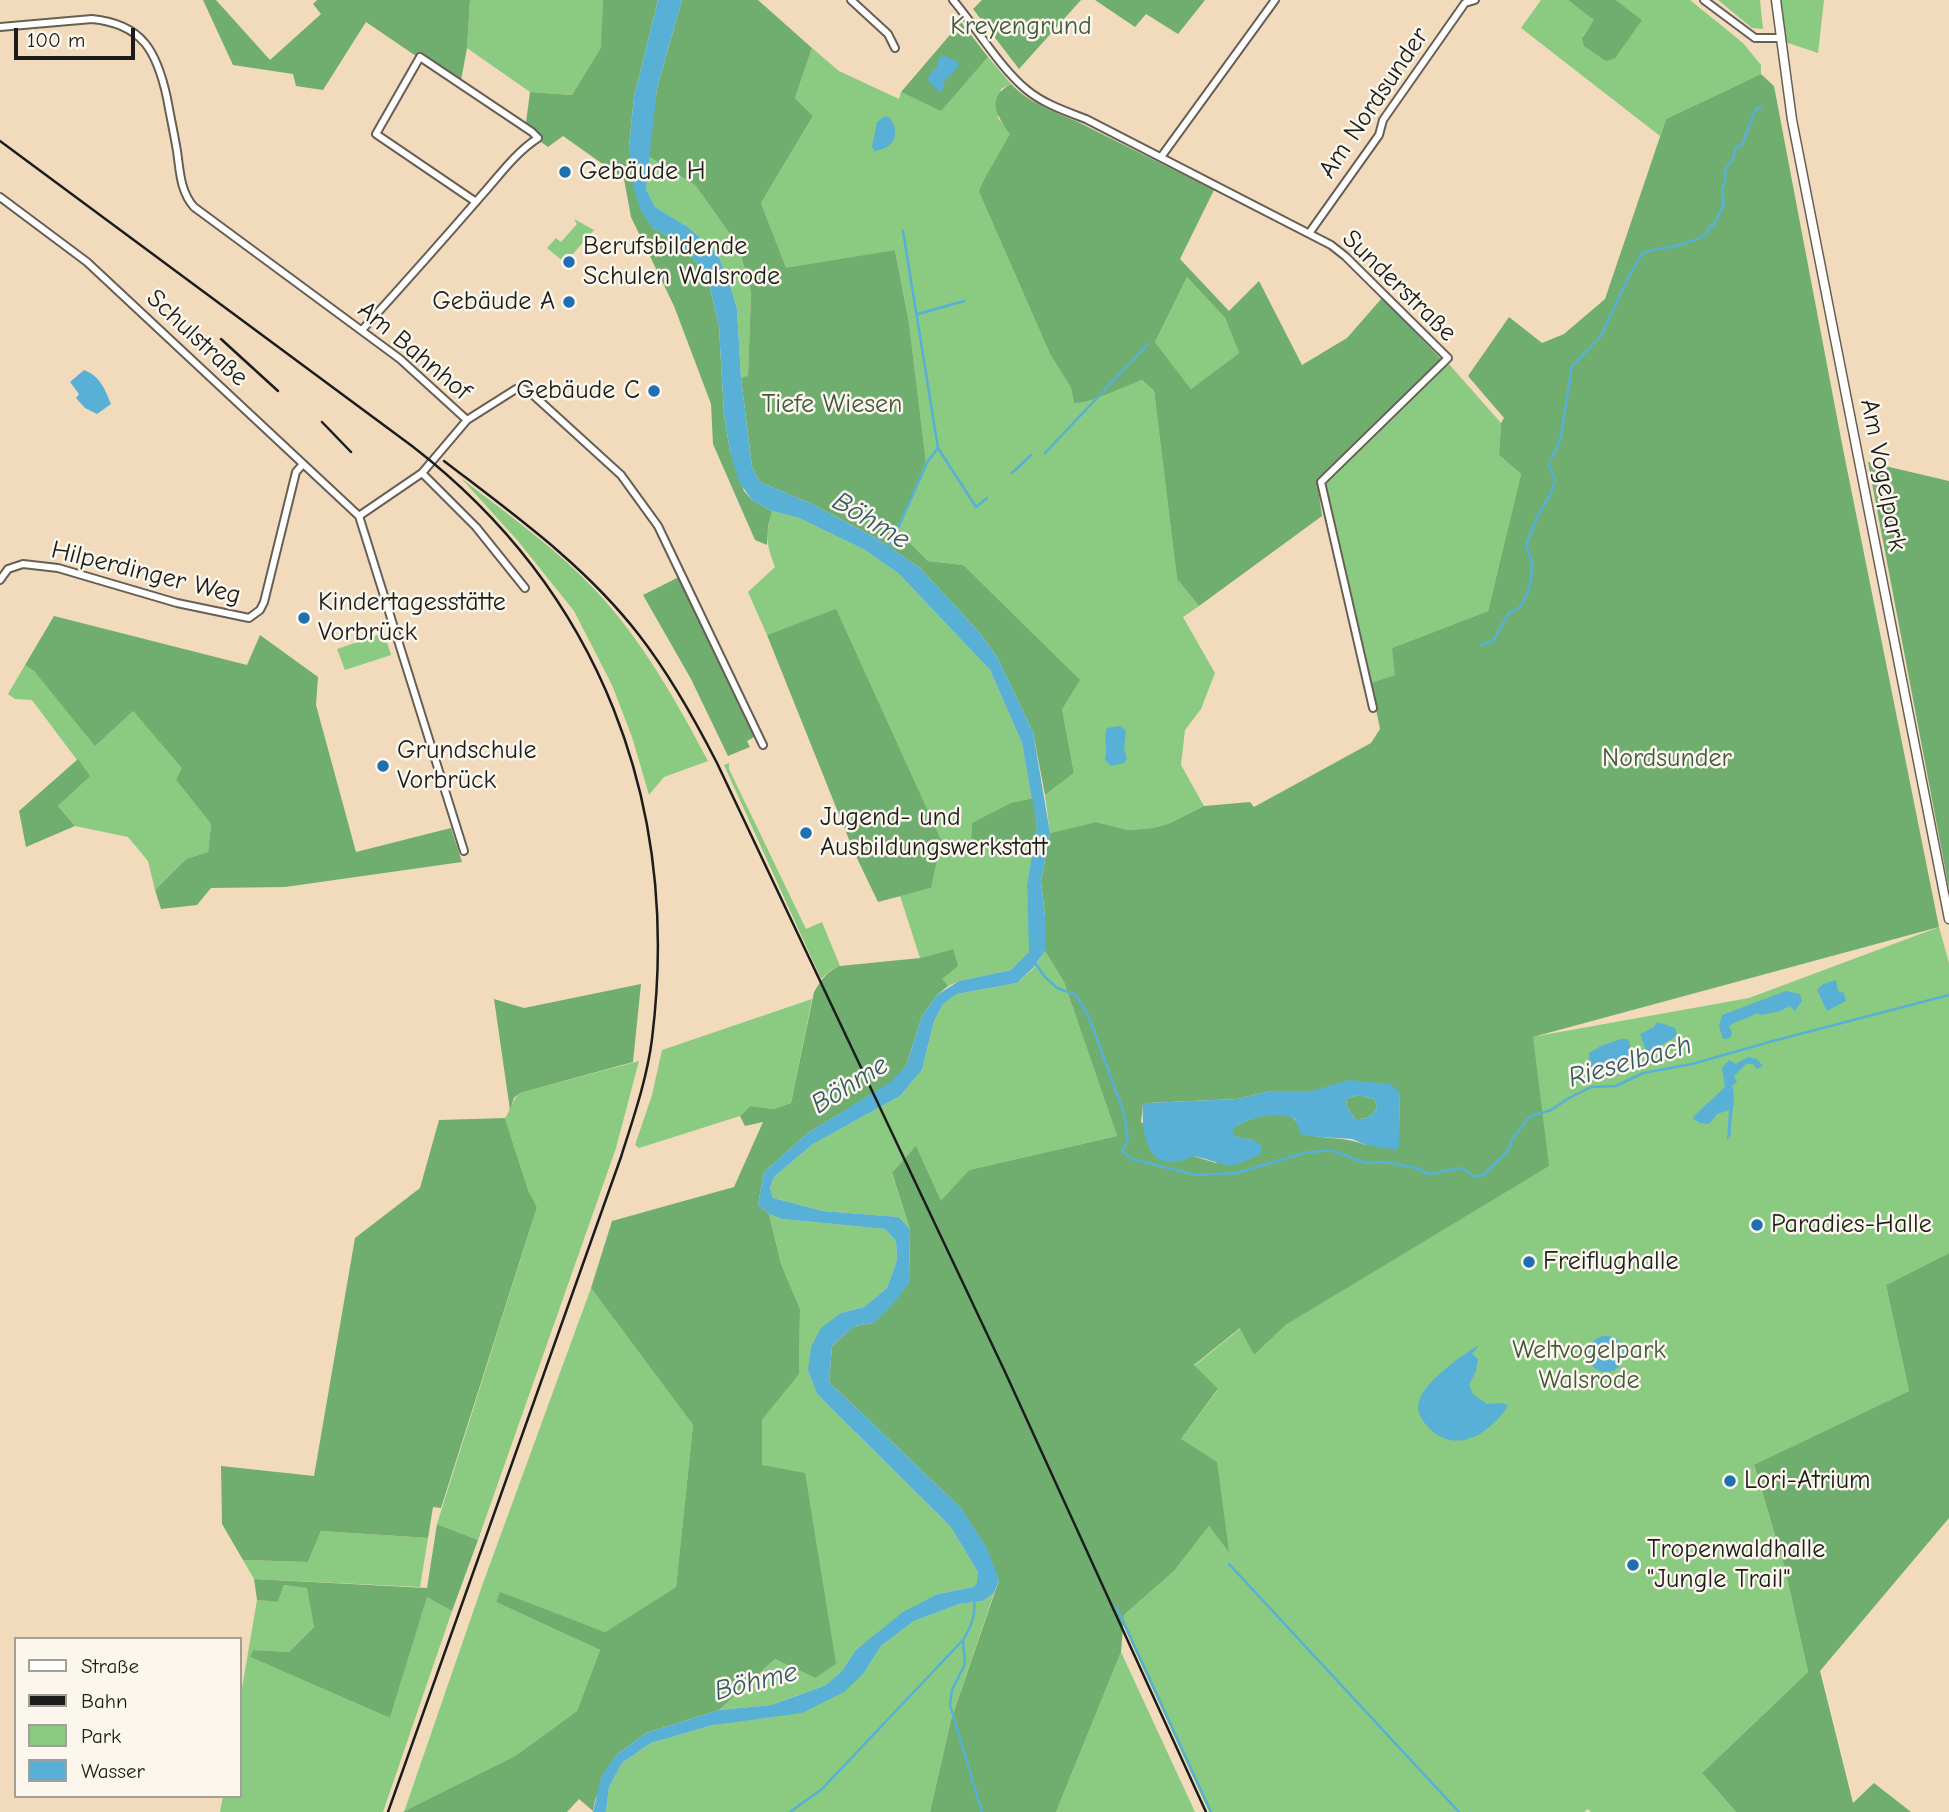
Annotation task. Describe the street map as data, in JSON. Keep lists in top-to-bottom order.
{
  "streets": {
    "street": [
      "Am Nordsunder",
      "Sunderstraße",
      "Schulstraße",
      "Am Bahnhof",
      "Am Vogelpark",
      "Hilperdinger Weg"
    ]
  },
  "crossings": [
    ["Am Nordsunder", "Sunderstraße"],
    ["Schulstraße", "Hilperdinger Weg"]
  ],
  "water": ["Böhme", "Rieselbach"],
  "parks": [
    "Kreyengrund",
    "Tiefe Wiesen",
    "Nordsunder",
    "Weltvogelpark Walsrode"
  ],
  "places": [
    "Gebäude H",
    "Berufsbildende Schulen Walsrode",
    "Gebäude A",
    "Gebäude C",
    "Kindertagesstätte Vorbrück",
    "Grundschule Vorbrück",
    "Jugend- und Ausbildungswerkstatt",
    "Paradies-Halle",
    "Freiflughalle",
    "Lori-Atrium",
    "Tropenwaldhalle \"Jungle Trail\""
  ],
  "legend": [
    "Straße",
    "Bahn",
    "Park",
    "Wasser"
  ],
  "scale_bar": "100 m"
}
